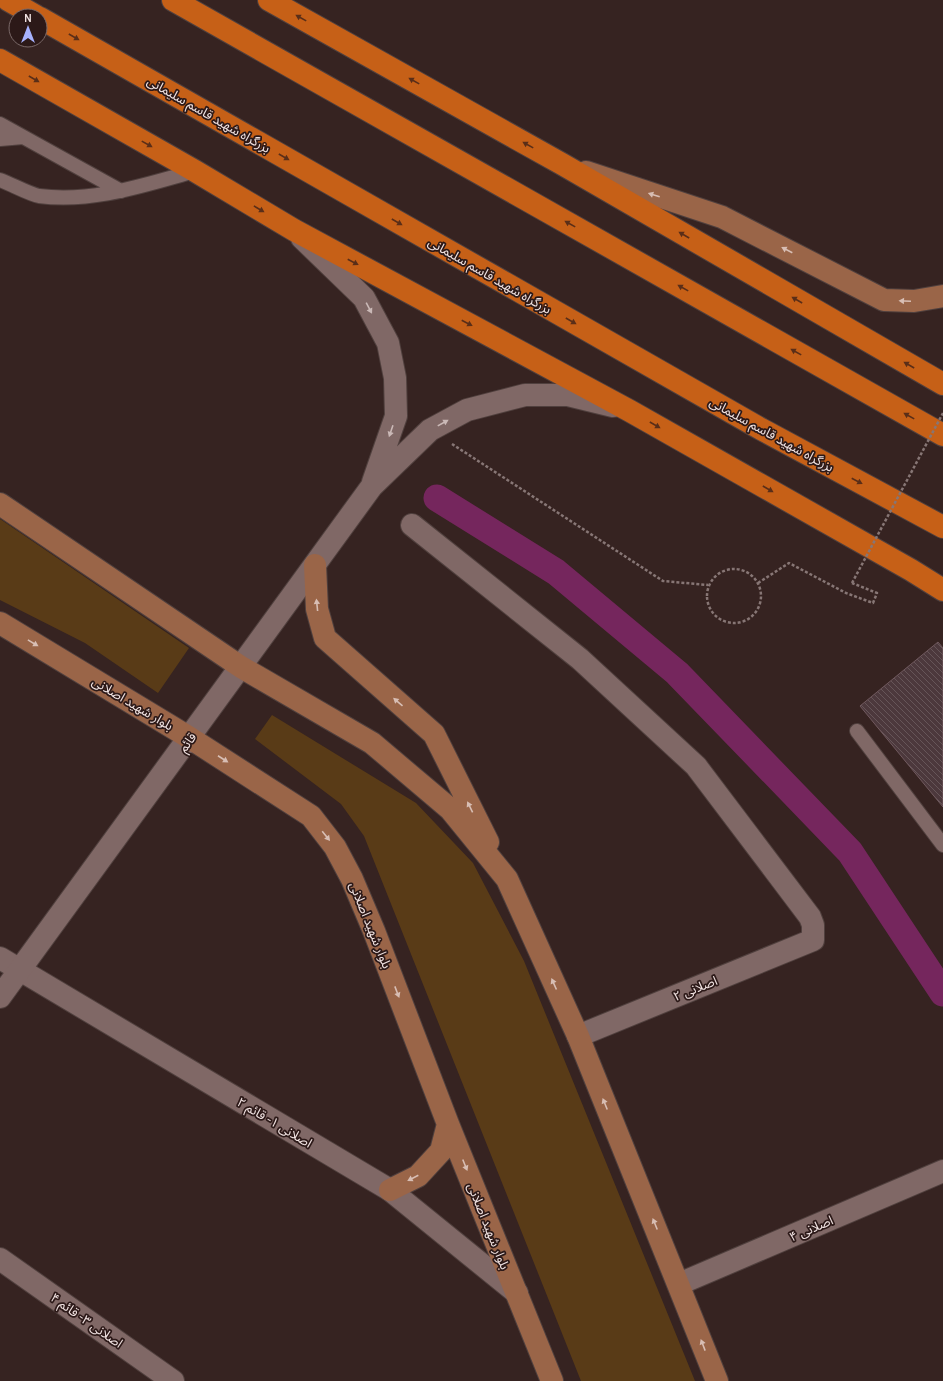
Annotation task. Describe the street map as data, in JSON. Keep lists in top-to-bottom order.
{
  "streets": {
    "highway": ["بزرگراه شهید قاسم سلیمانی"],
    "main road": ["بلوار شهید اصلانی"],
    "street": [
      "قائم",
      "اصلانی ۲",
      "اصلانی ۱- قائم ۲",
      "اصلانی ۴",
      "اصلانی ۳- قائم ۴"
    ]
  },
  "crossings": [
    ["بلوار شهید اصلانی", "قائم"],
    ["بلوار شهید اصلانی", "اصلانی ۱- قائم ۲"],
    ["قائم", "اصلانی ۱- قائم ۲"]
  ],
  "north": "top"
}
